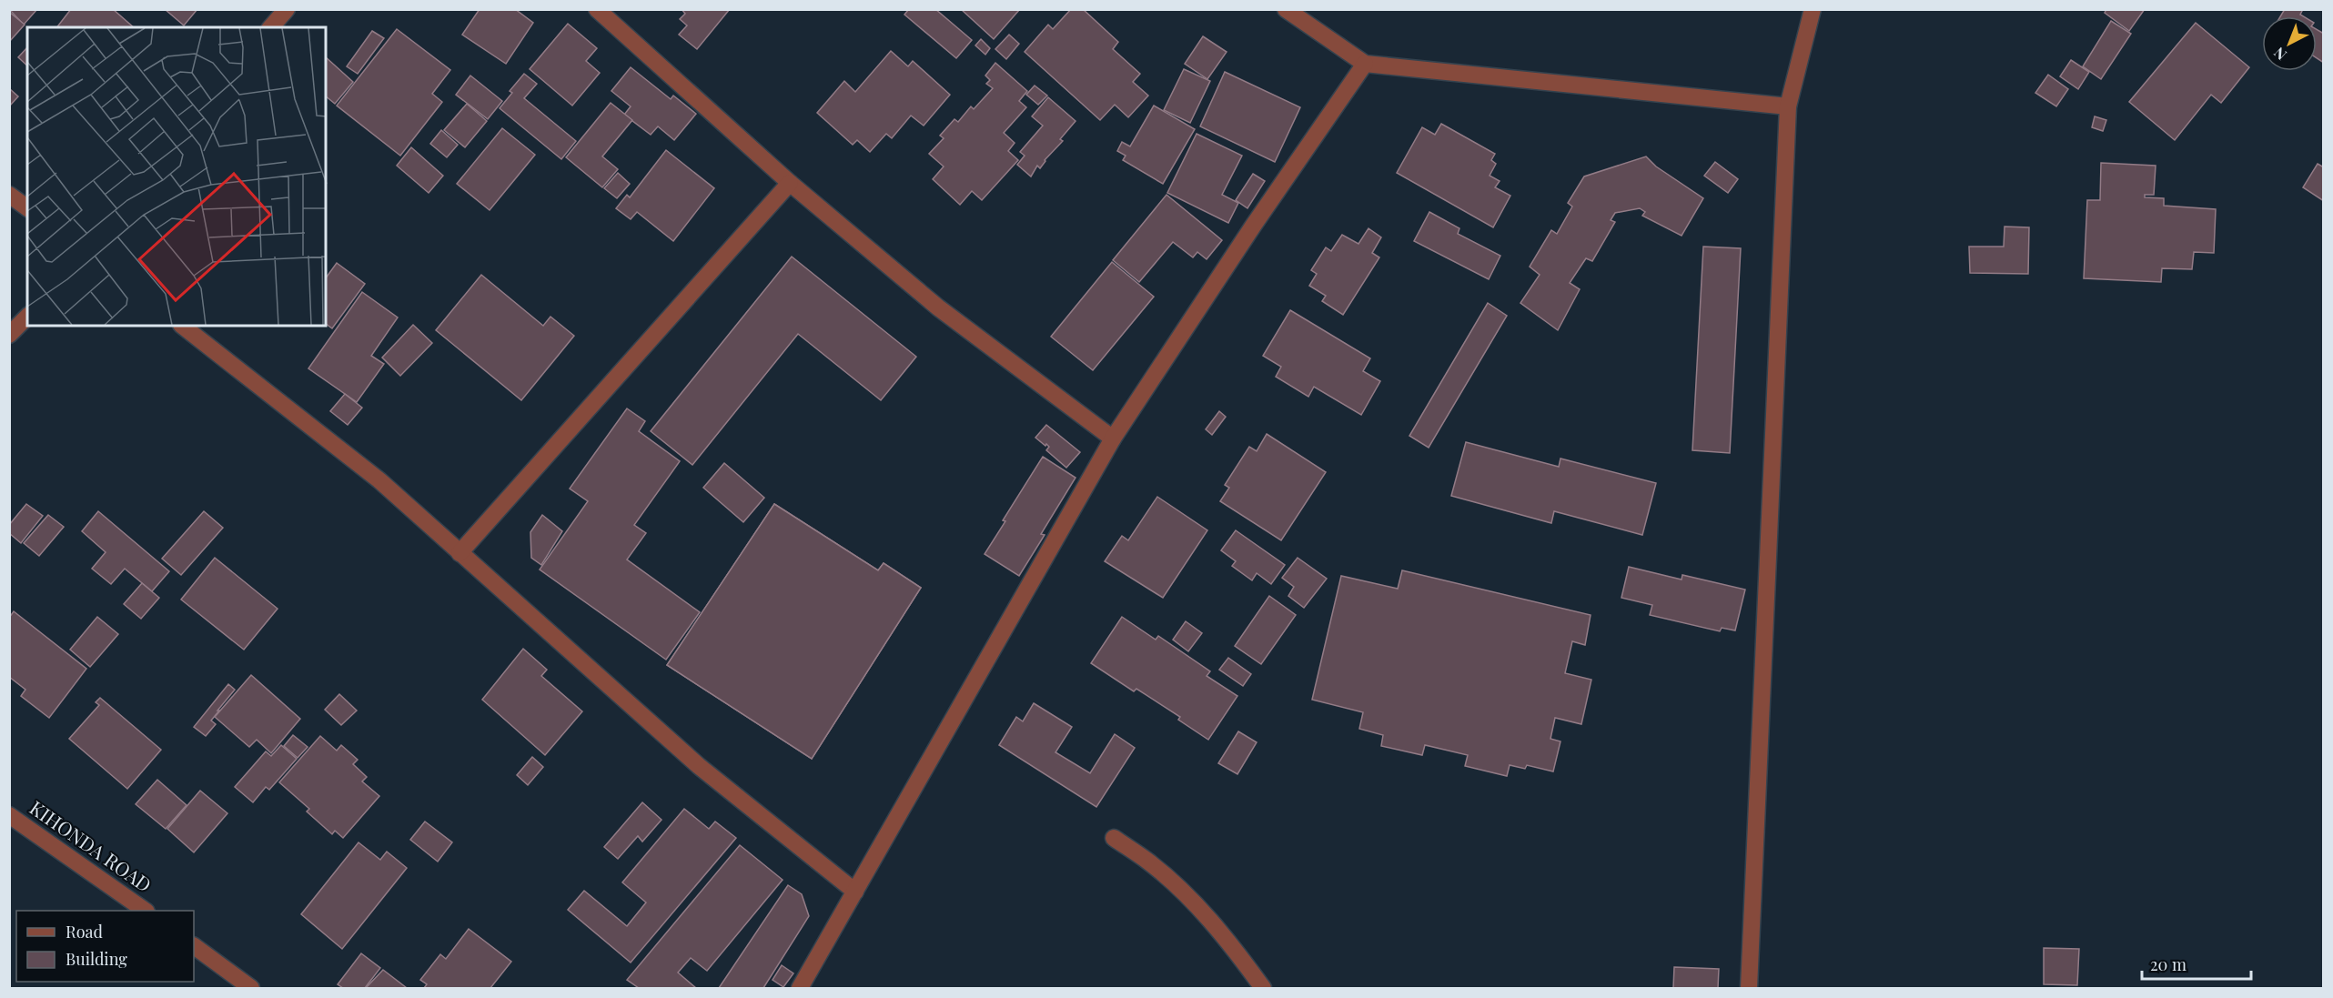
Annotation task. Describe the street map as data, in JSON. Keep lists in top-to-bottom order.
{
  "streets": {
    "street": ["KIHONDA ROAD"]
  },
  "legend": ["Road", "Building"],
  "scale_bar": "20 m",
  "north": "bottom left"
}
